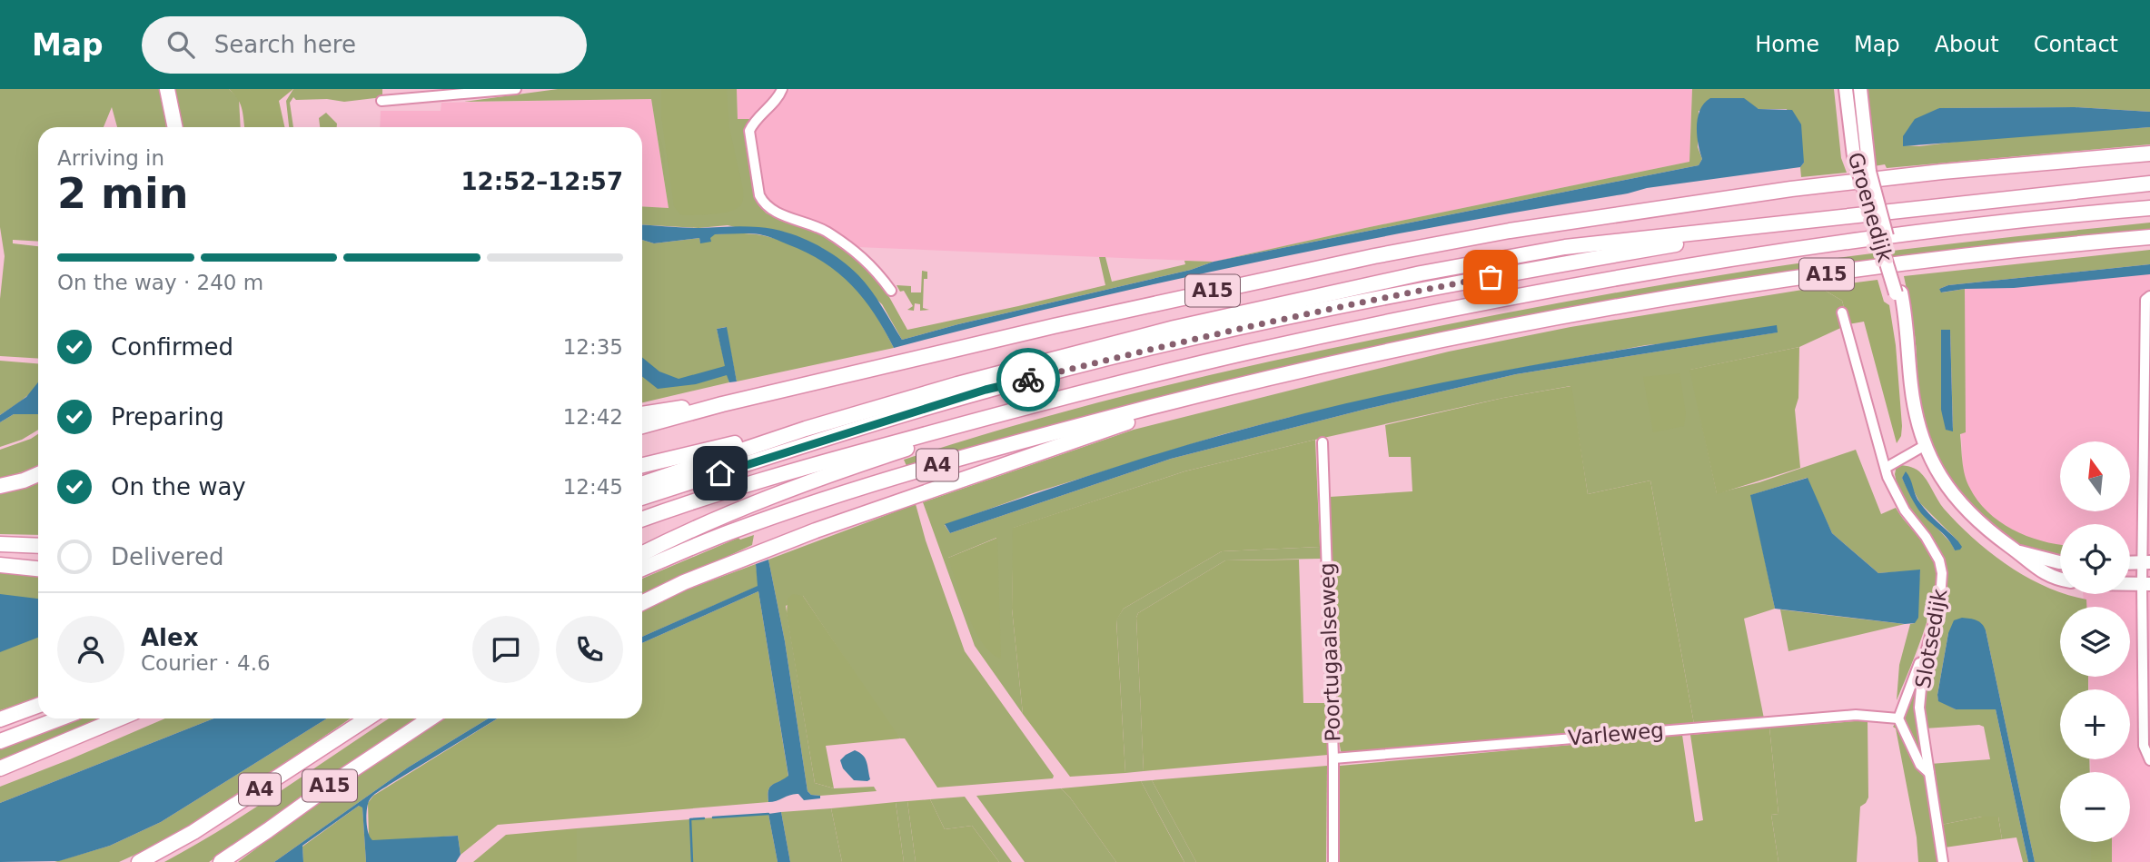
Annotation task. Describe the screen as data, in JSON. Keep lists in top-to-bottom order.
{
  "streets": {
    "highway": ["A15", "A4"],
    "main road": ["Groenedijk"],
    "street": ["Slotsedijk", "Poortugaalseweg", "Varleweg"]
  },
  "crossings": [
    ["A15", "A4"],
    ["Poortugaalseweg", "Varleweg"]
  ],
  "north": "top",
  "page": {
    "header": "Map",
    "search": "Search here",
    "nav": [
      "Home",
      "Map",
      "About",
      "Contact"
    ],
    "heading": ["2 min", "Arriving in", "12:52–12:57"],
    "panel": ["Alex", "Courier · 4.6"],
    "bar": "On the way · 240 m",
    "list": [
      ["Confirmed", "12:35"],
      ["Preparing", "12:42"],
      ["On the way", "12:45"],
      "Delivered"
    ],
    "map_buttons": ["+", "−"]
  }
}
